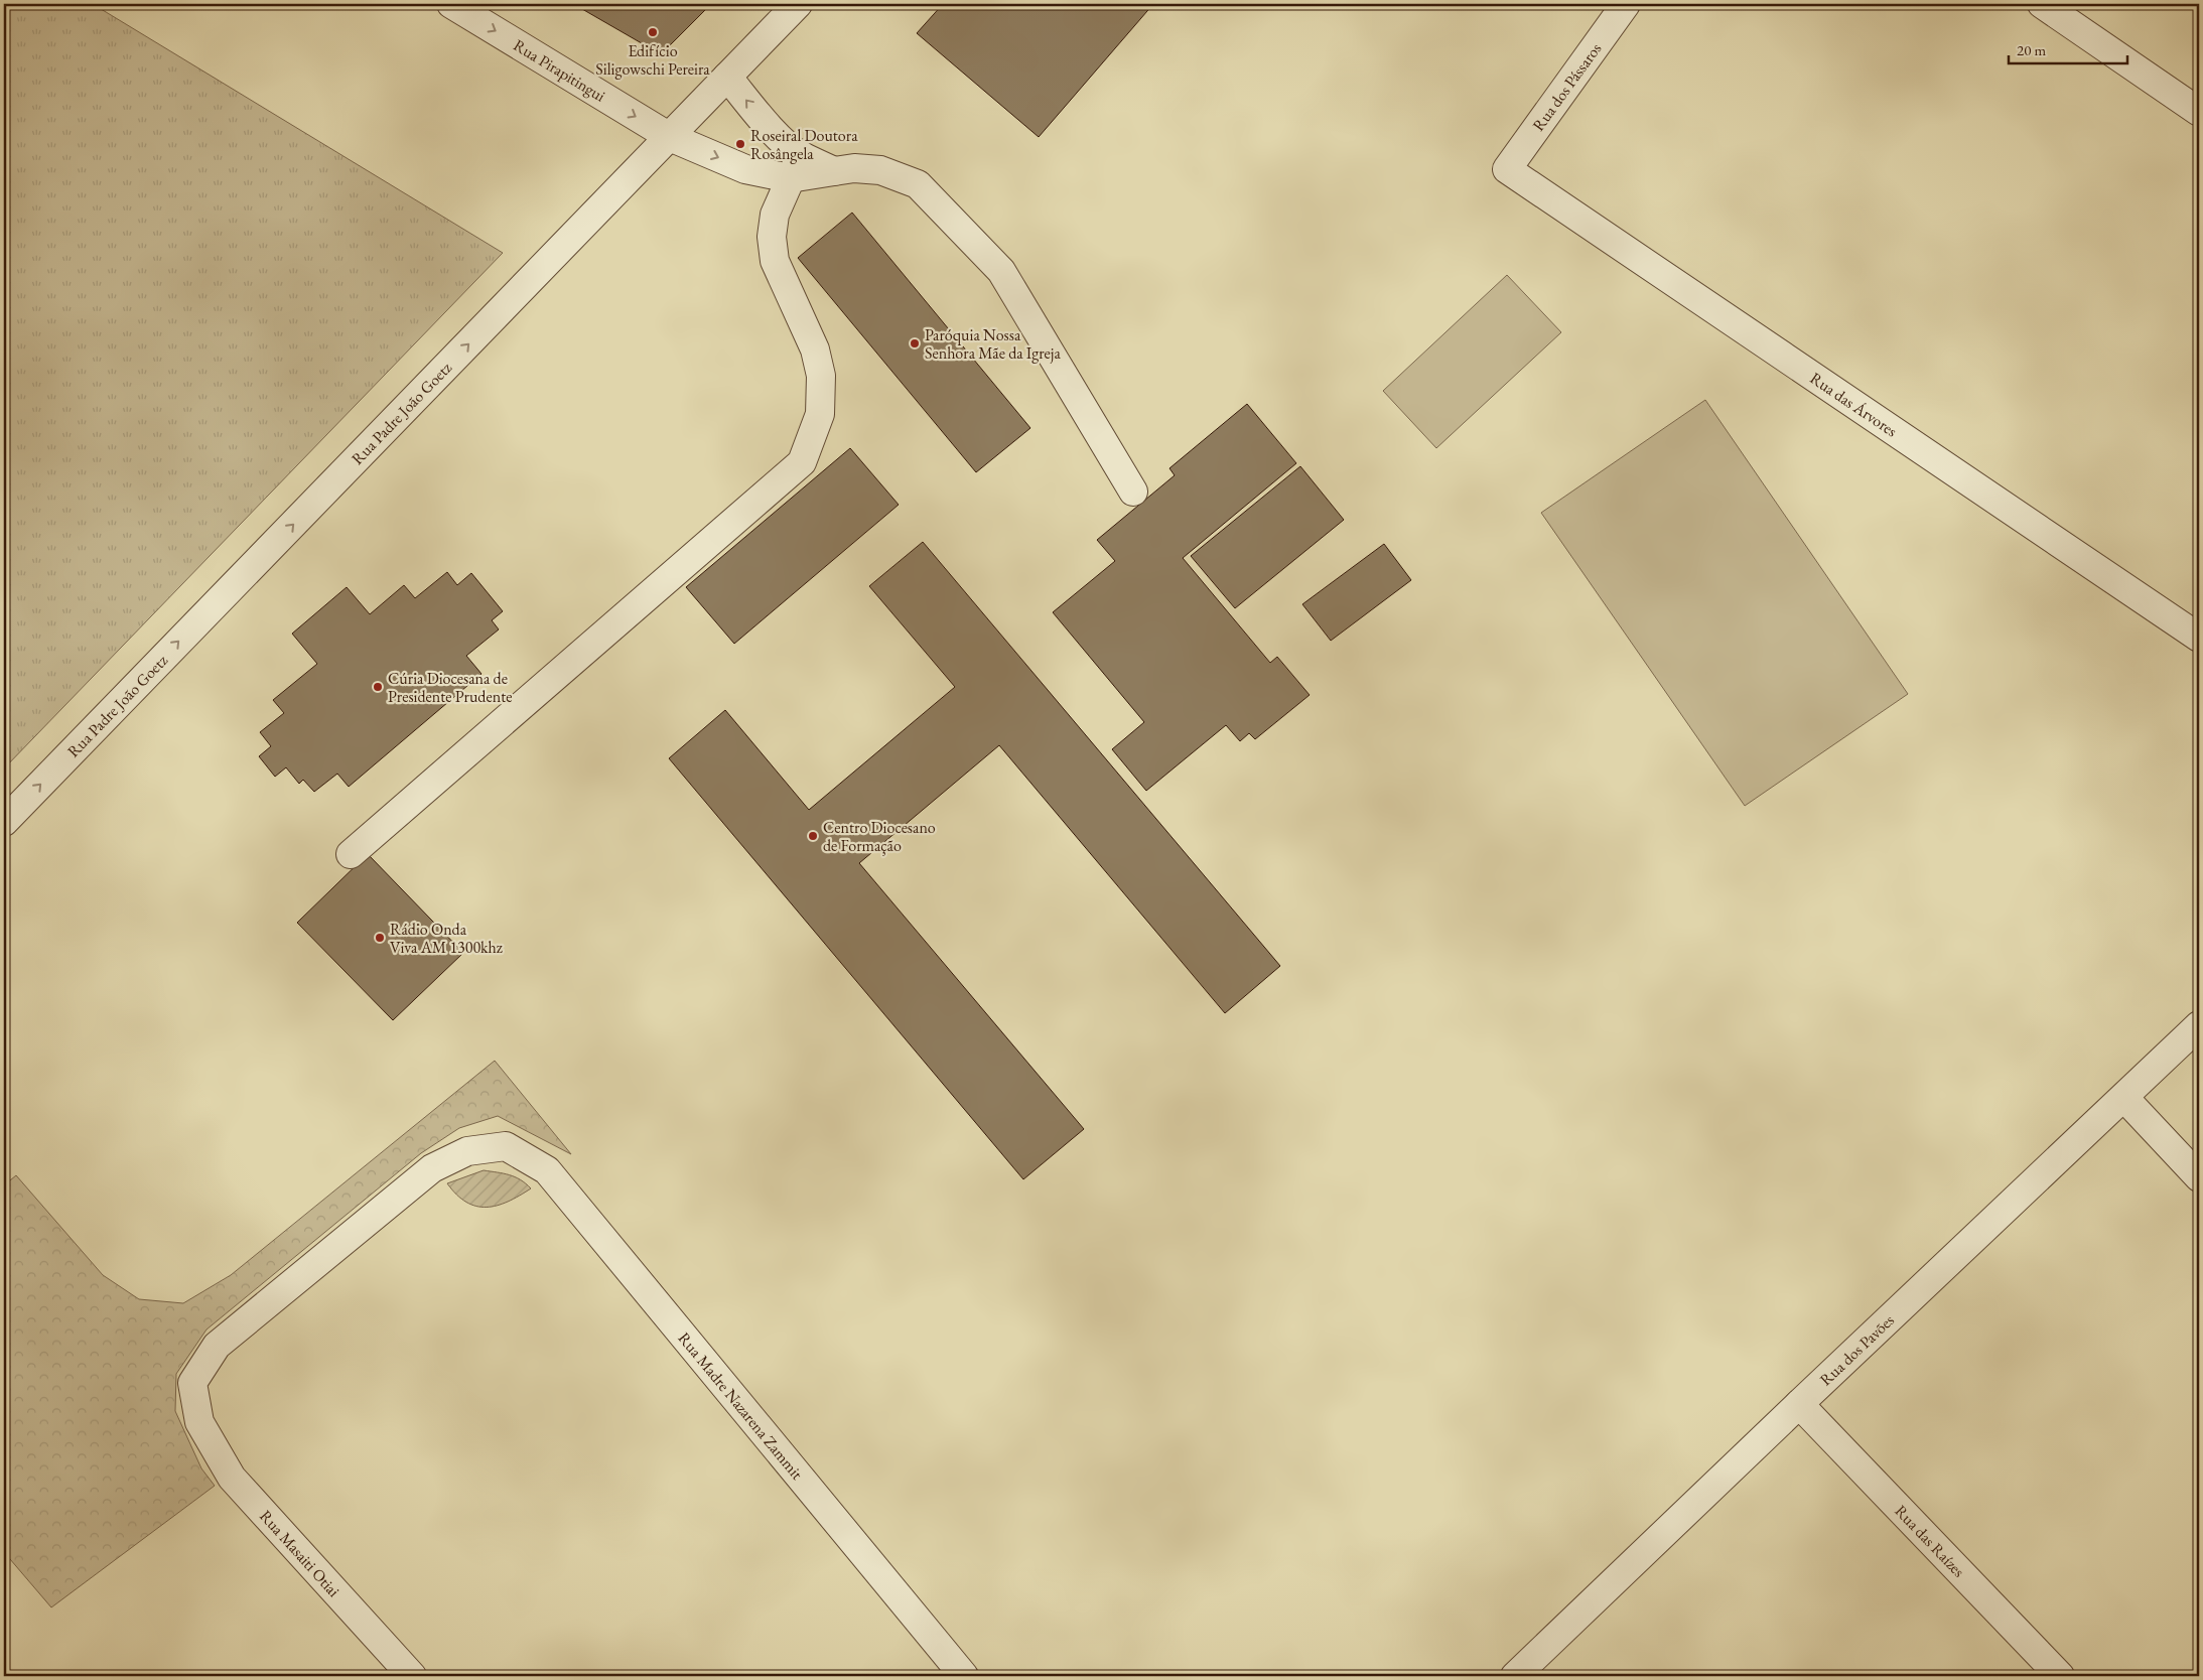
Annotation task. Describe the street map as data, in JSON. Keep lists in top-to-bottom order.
{
  "streets": {
    "street": [
      "Rua Pirapitingui",
      "Rua dos Pássaros",
      "Rua das Árvores",
      "Rua Padre João Goetz",
      "Rua dos Pavões",
      "Rua Madre Nazarena Zammit",
      "Rua das Raízes",
      "Rua Masaiti Otiai"
    ]
  },
  "crossings": [
    ["Rua Pirapitingui", "Rua Padre João Goetz"],
    ["Rua dos Pássaros", "Rua das Árvores"],
    ["Rua dos Pavões", "Rua das Raízes"],
    ["Rua Madre Nazarena Zammit", "Rua Masaiti Otiai"]
  ],
  "one_way": ["Rua Pirapitingui", "Rua Padre João Goetz"],
  "places": [
    "Edifício Siligowschi Pereira",
    "Roseiral Doutora Rosângela",
    "Paróquia Nossa Senhora Mãe da Igreja",
    "Cúria Diocesana de Presidente Prudente",
    "Centro Diocesano de Formação",
    "Rádio Onda Viva AM 1300khz"
  ],
  "scale_bar": "20 m"
}
